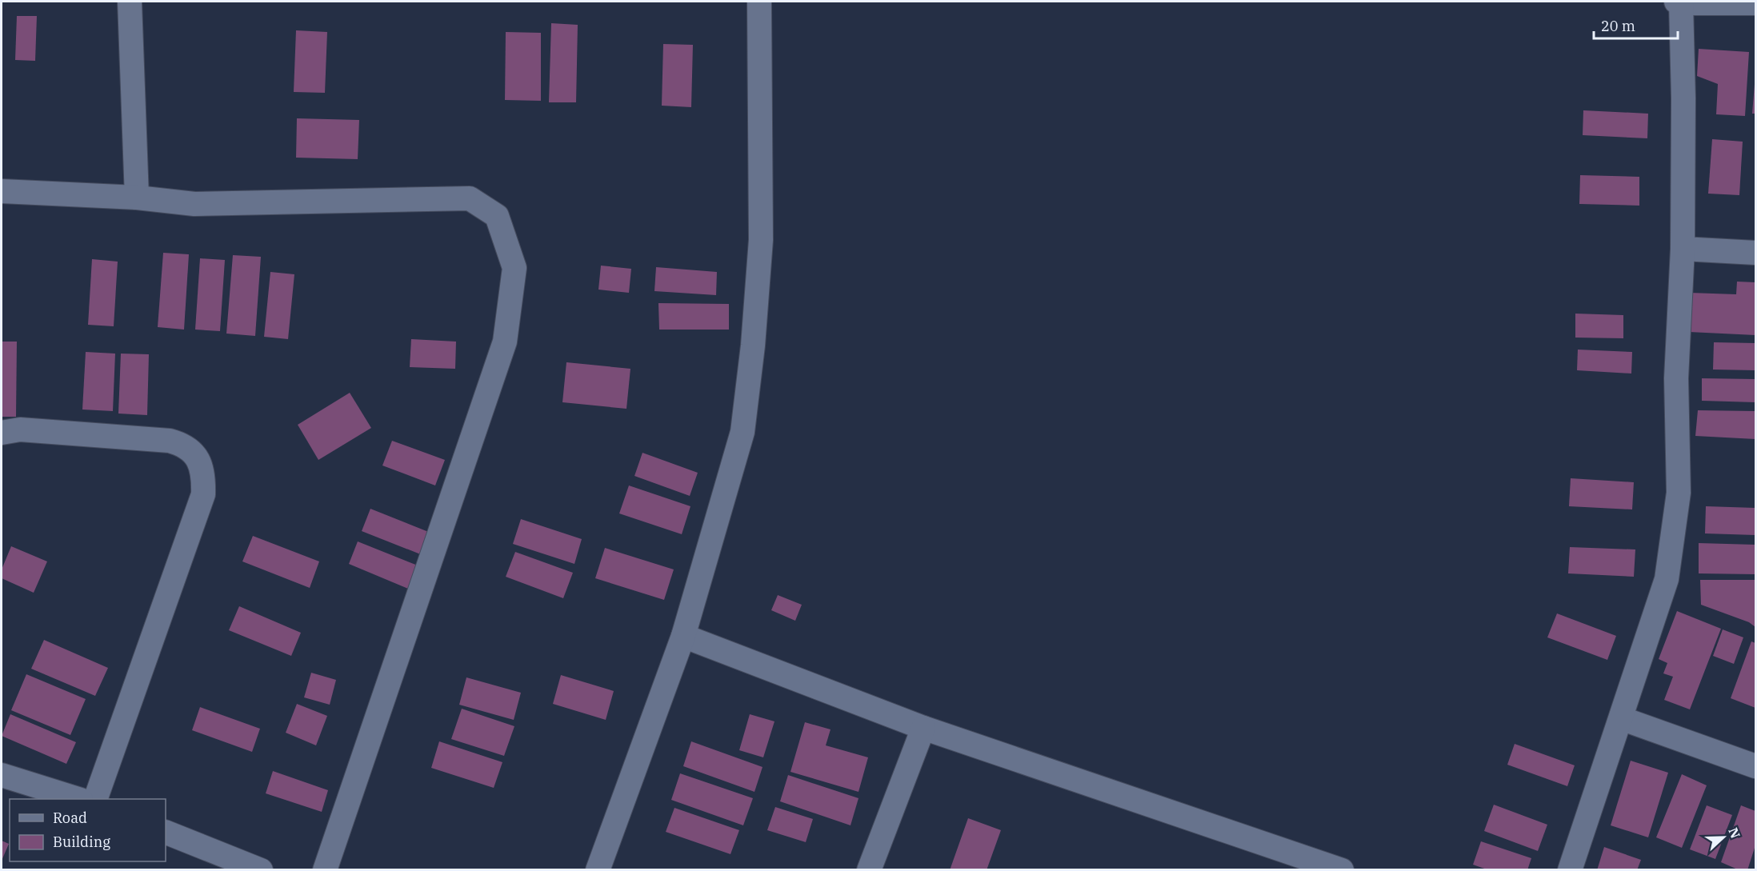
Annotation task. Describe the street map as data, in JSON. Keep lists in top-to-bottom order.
{
  "legend": ["Road", "Building"],
  "scale_bar": "20 m",
  "north": "right"
}
